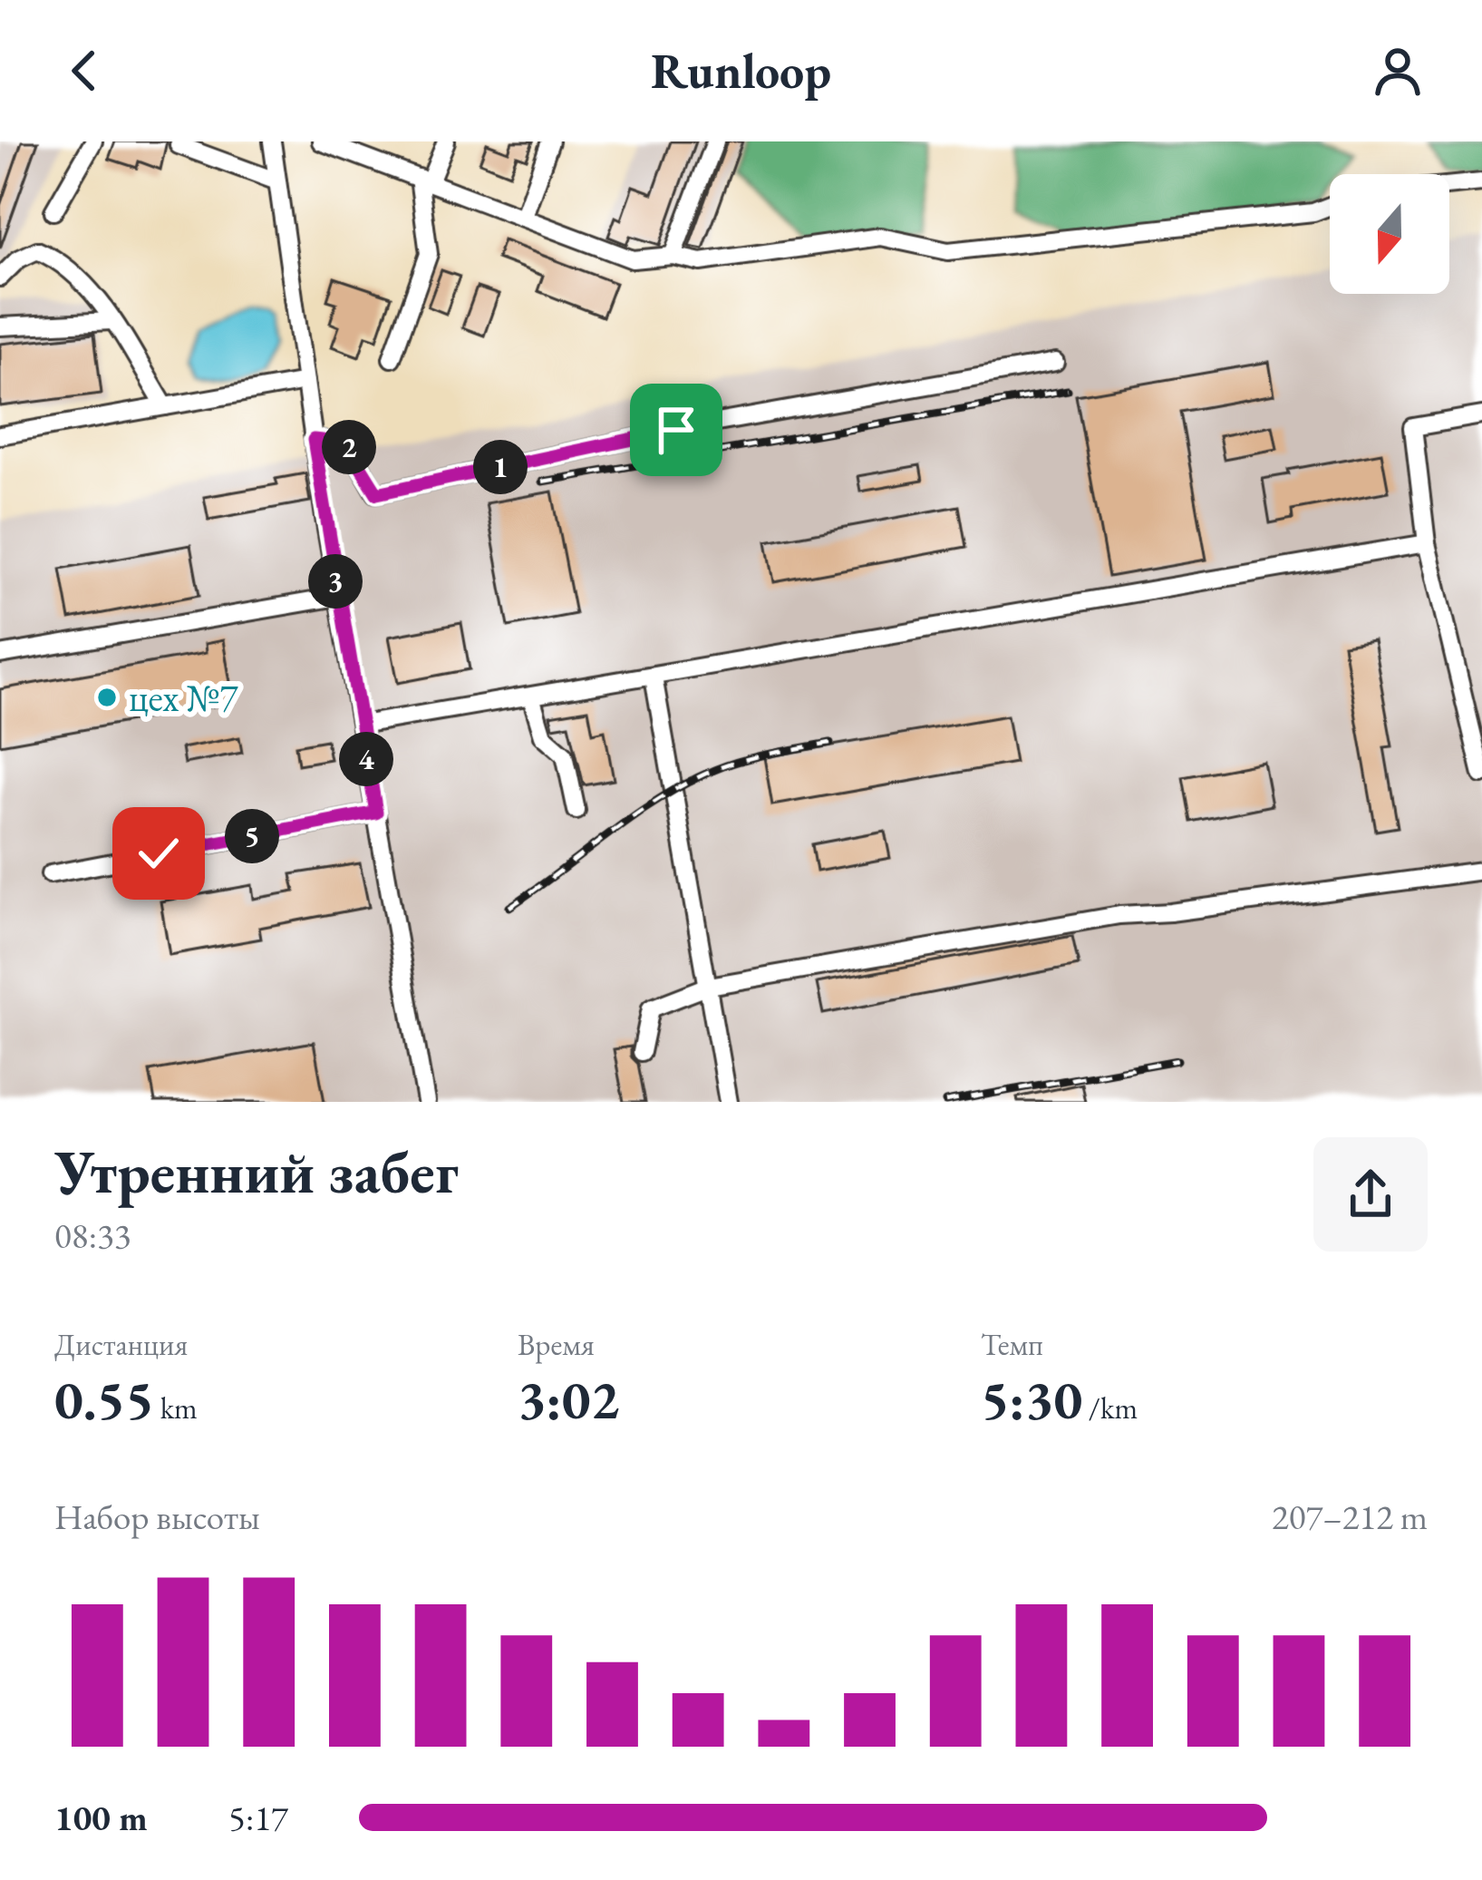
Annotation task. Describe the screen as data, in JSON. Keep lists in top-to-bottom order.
{
  "places": ["цех №7"],
  "north": "bottom",
  "page": {
    "header": "Runloop",
    "pins": [
      "2",
      "1",
      "3",
      "4",
      "5"
    ],
    "heading": ["Утренний забег", "08:33"],
    "stats": [
      ["Дистанция", "0.55 km"],
      ["Время", "3:02"],
      ["Темп", "5:30 /km"]
    ],
    "chart": ["Набор высоты", "207–212 m"],
    "list": [
      {
        "name": "100 m",
        "note": "5:17"
      }
    ]
  }
}
